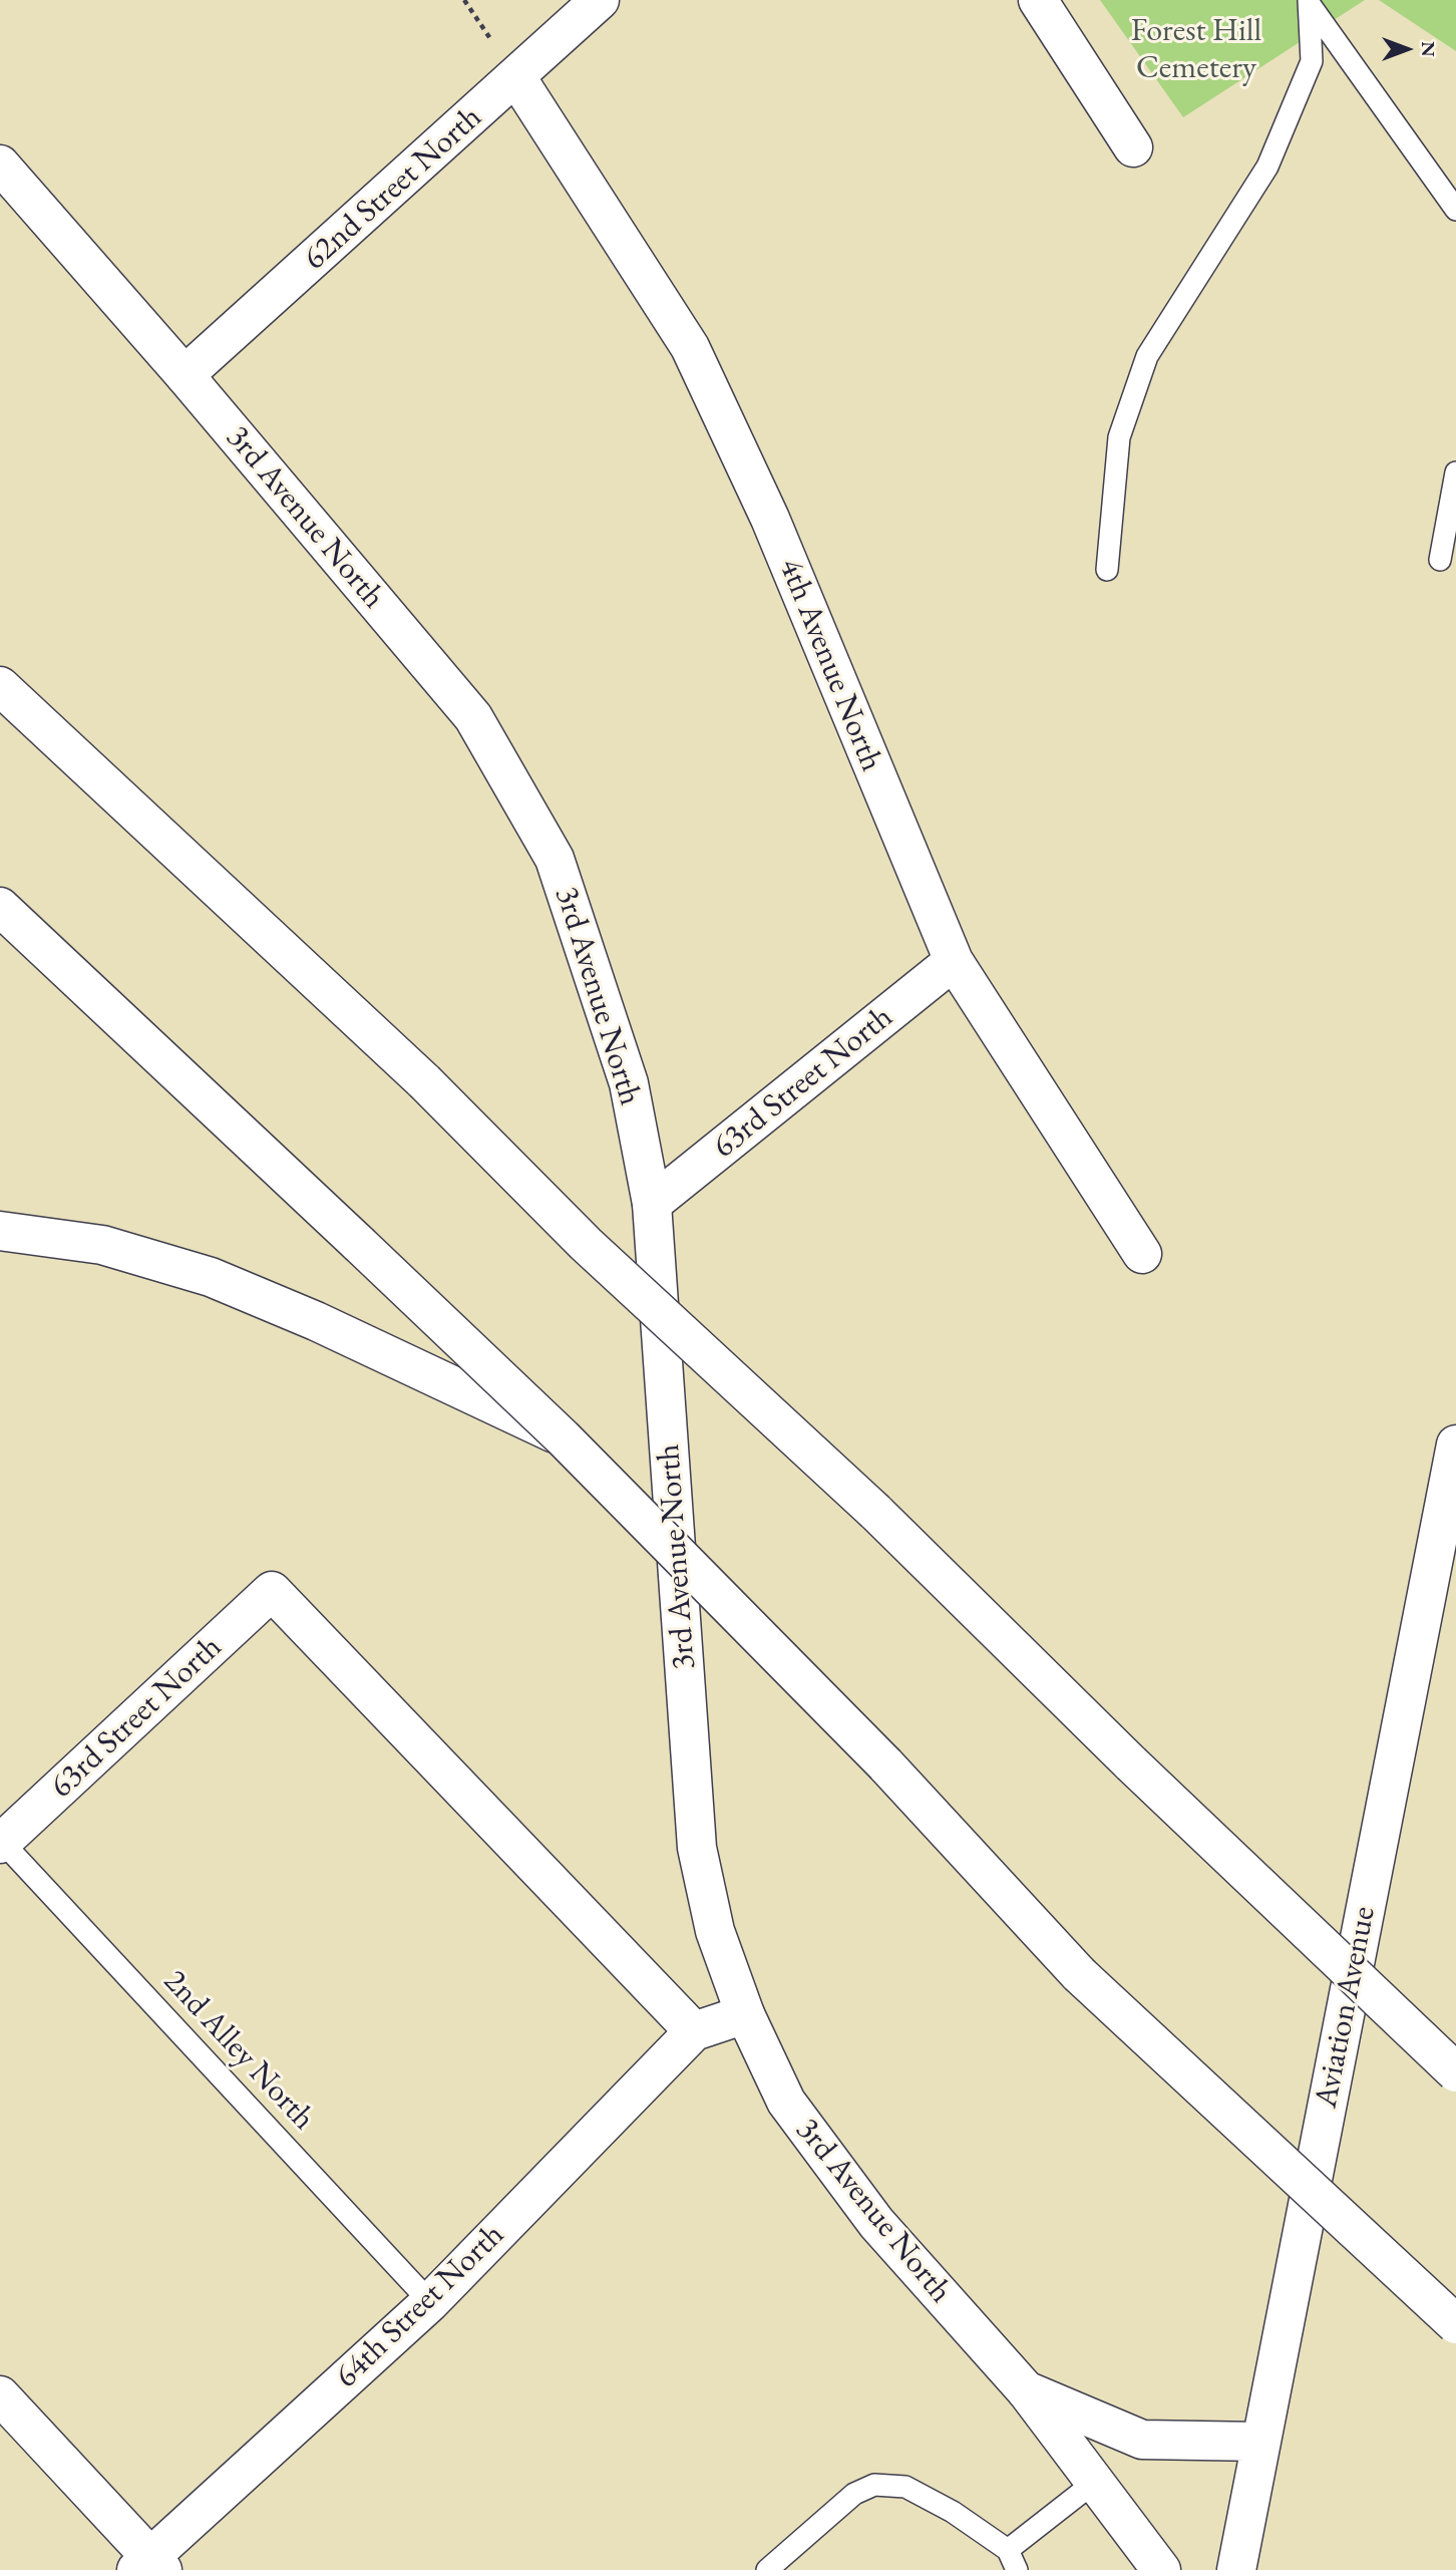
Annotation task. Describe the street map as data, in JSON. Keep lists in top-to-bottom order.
{
  "streets": {
    "main road": [
      "62nd Street North",
      "3rd Avenue North",
      "4th Avenue North",
      "63rd Street North",
      "Aviation Avenue",
      "64th Street North"
    ],
    "lane": ["2nd Alley North"]
  },
  "crossings": [
    ["62nd Street North", "3rd Avenue North"],
    ["62nd Street North", "4th Avenue North"],
    ["3rd Avenue North", "63rd Street North"],
    ["3rd Avenue North", "Aviation Avenue"],
    ["4th Avenue North", "63rd Street North"],
    ["63rd Street North", "2nd Alley North"],
    ["63rd Street North", "64th Street North"],
    ["2nd Alley North", "64th Street North"]
  ],
  "parks": ["Forest Hill Cemetery"],
  "north": "right"
}
